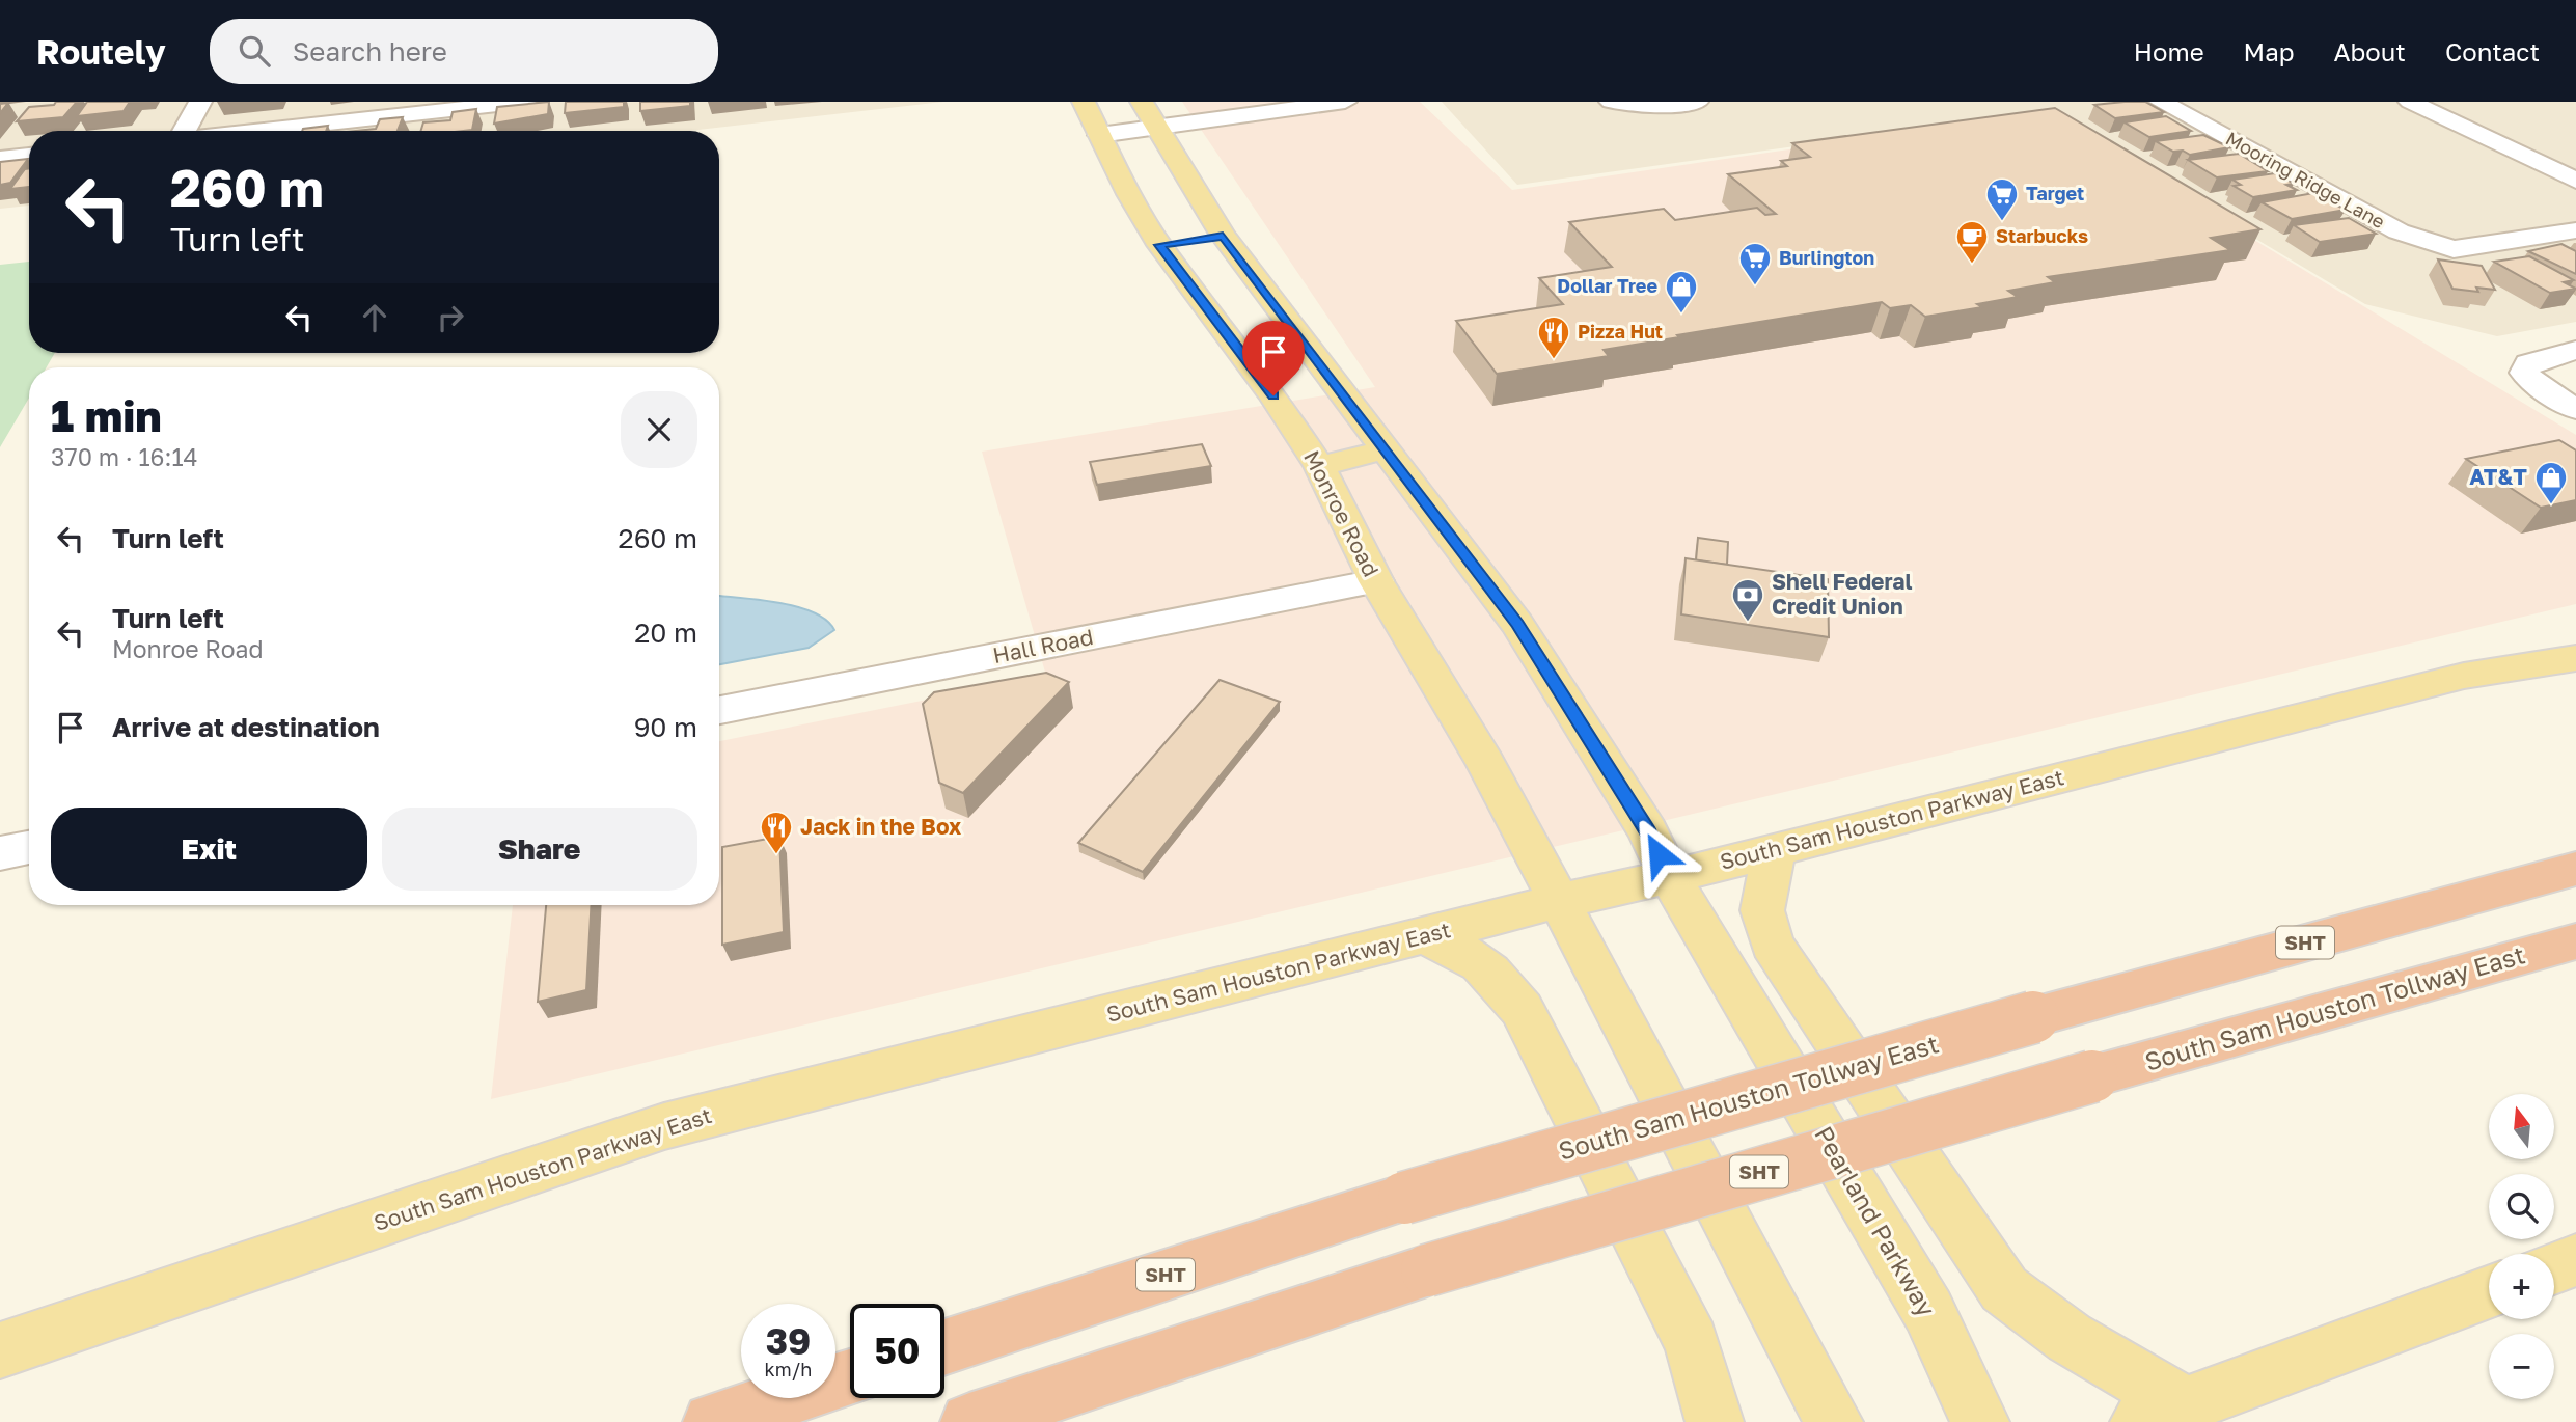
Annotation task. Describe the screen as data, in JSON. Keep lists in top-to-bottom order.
{
  "streets": {
    "highway": ["SHT", "South Sam Houston Tollway East"],
    "main road": ["Monroe Road", "South Sam Houston Parkway East", "Pearland Parkway"],
    "street": ["Mooring Ridge Lane", "Hall Road"]
  },
  "crossings": [
    ["Monroe Road", "Hall Road"],
    ["Monroe Road", "South Sam Houston Parkway East"],
    ["Monroe Road", "Pearland Parkway"],
    ["South Sam Houston Parkway East", "Pearland Parkway"]
  ],
  "places": {
    "supermarket": ["Target", "Burlington"],
    "cafe": ["Starbucks"],
    "shop": ["Dollar Tree", "AT&T"],
    "restaurant": ["Pizza Hut", "Jack in the Box"],
    "bank": ["Shell Federal Credit Union"]
  },
  "north": "top",
  "page": {
    "header": "Routely",
    "search": "Search here",
    "nav": [
      "Home",
      "Map",
      "About",
      "Contact"
    ],
    "turn": ["260 m", "Turn left"],
    "heading": ["1 min", "370 m · 16:14"],
    "list": [
      {
        "name": "Turn left",
        "value": "260 m"
      },
      {
        "name": "Turn left",
        "note": "Monroe Road",
        "value": "20 m"
      },
      {
        "name": "Arrive at destination",
        "value": "90 m"
      }
    ],
    "buttons": ["Exit", "Share"],
    "map_buttons": ["+", "−"],
    "speed": "39 km/h",
    "limit": "50"
  }
}
